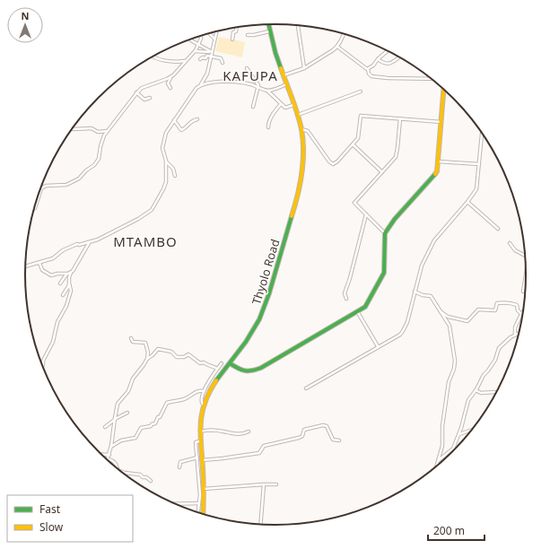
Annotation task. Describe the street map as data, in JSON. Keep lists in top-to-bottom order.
{
  "streets": {
    "main road": ["Thyolo Road"]
  },
  "districts": ["KAFUPA", "MTAMBO"],
  "legend": ["Fast", "Slow"],
  "scale_bar": "200 m",
  "north": "top"
}
